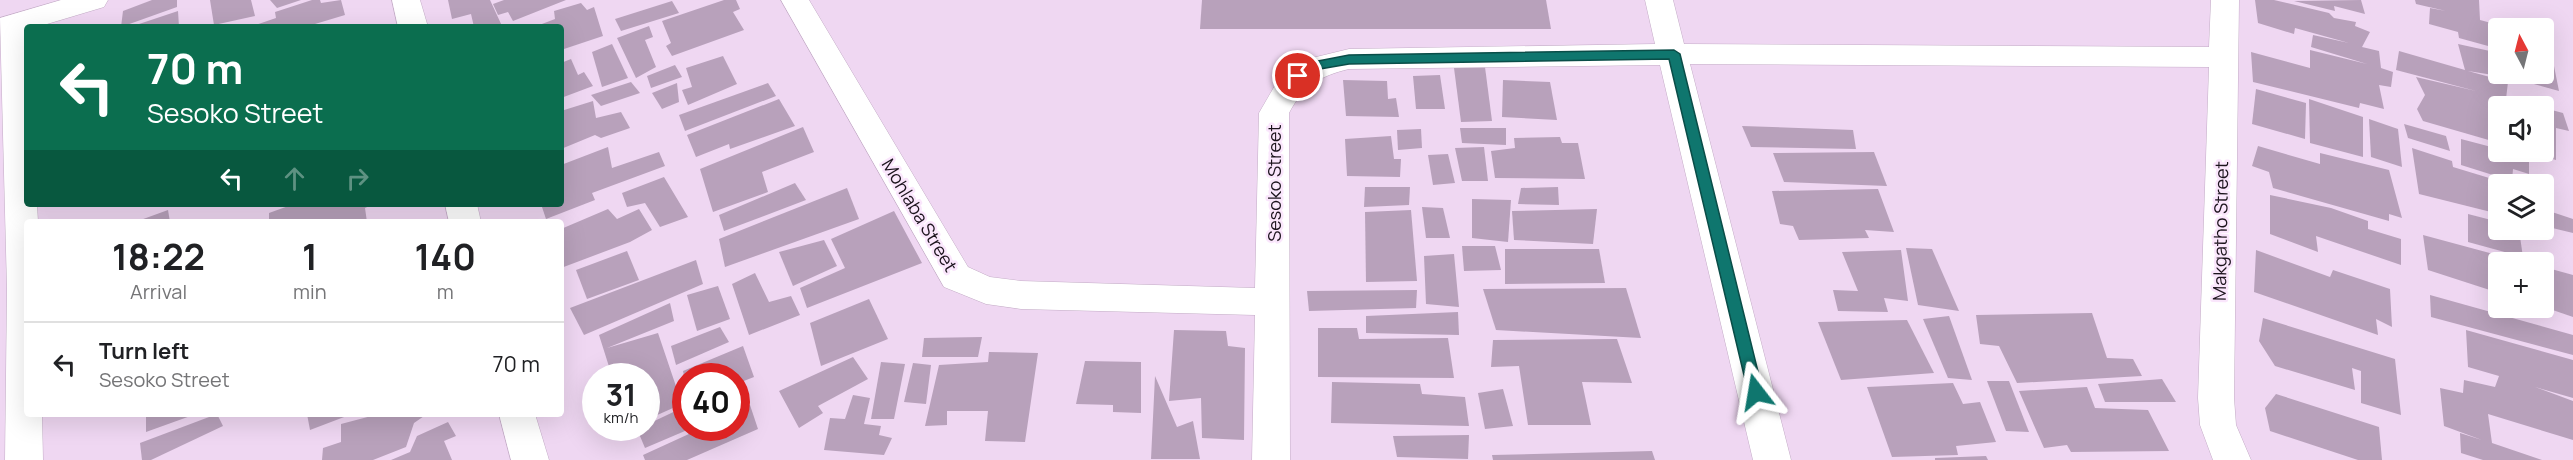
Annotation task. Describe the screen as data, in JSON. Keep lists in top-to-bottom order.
{
  "streets": {
    "street": ["Sesoko Street", "Mohlaba Street", "Makgatho Street"]
  },
  "crossings": [
    ["Sesoko Street", "Mohlaba Street"],
    ["Sesoko Street", "Makgatho Street"]
  ],
  "north": "top",
  "page": {
    "map_buttons": "+",
    "turn": ["70 m", "Sesoko Street"],
    "eta": [
      "18:22",
      "Arrival",
      "1",
      "min",
      "140",
      "m"
    ],
    "list": [
      {
        "name": "Turn left",
        "note": "Sesoko Street",
        "value": "70 m"
      }
    ],
    "speed": "31 km/h",
    "limit": "40"
  }
}
